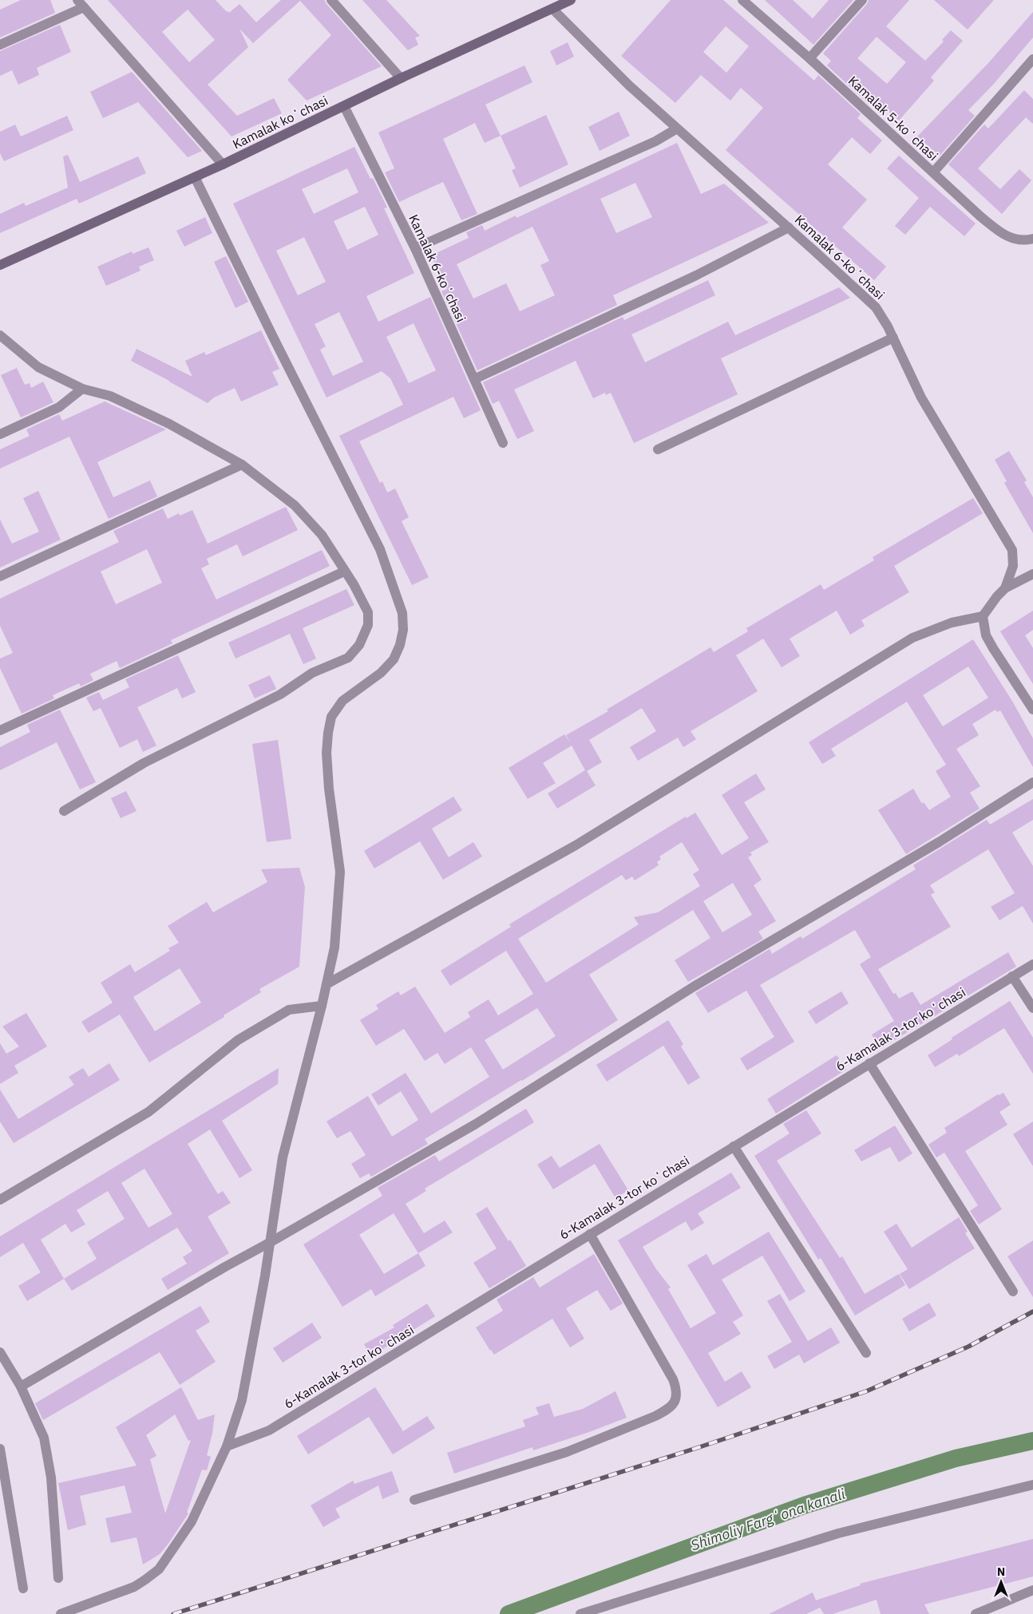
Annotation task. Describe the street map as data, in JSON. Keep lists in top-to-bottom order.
{
  "streets": {
    "street": [
      "Kamalak 5-koʻchasi",
      "Kamalak koʻchasi",
      "Kamalak 6-koʻchasi",
      "6-Kamalak 3-tor koʻchasi"
    ]
  },
  "crossings": [
    ["Kamalak koʻchasi", "Kamalak 6-koʻchasi"]
  ],
  "water": ["Shimoliy Fargʻona kanali"],
  "north": "top"
}
